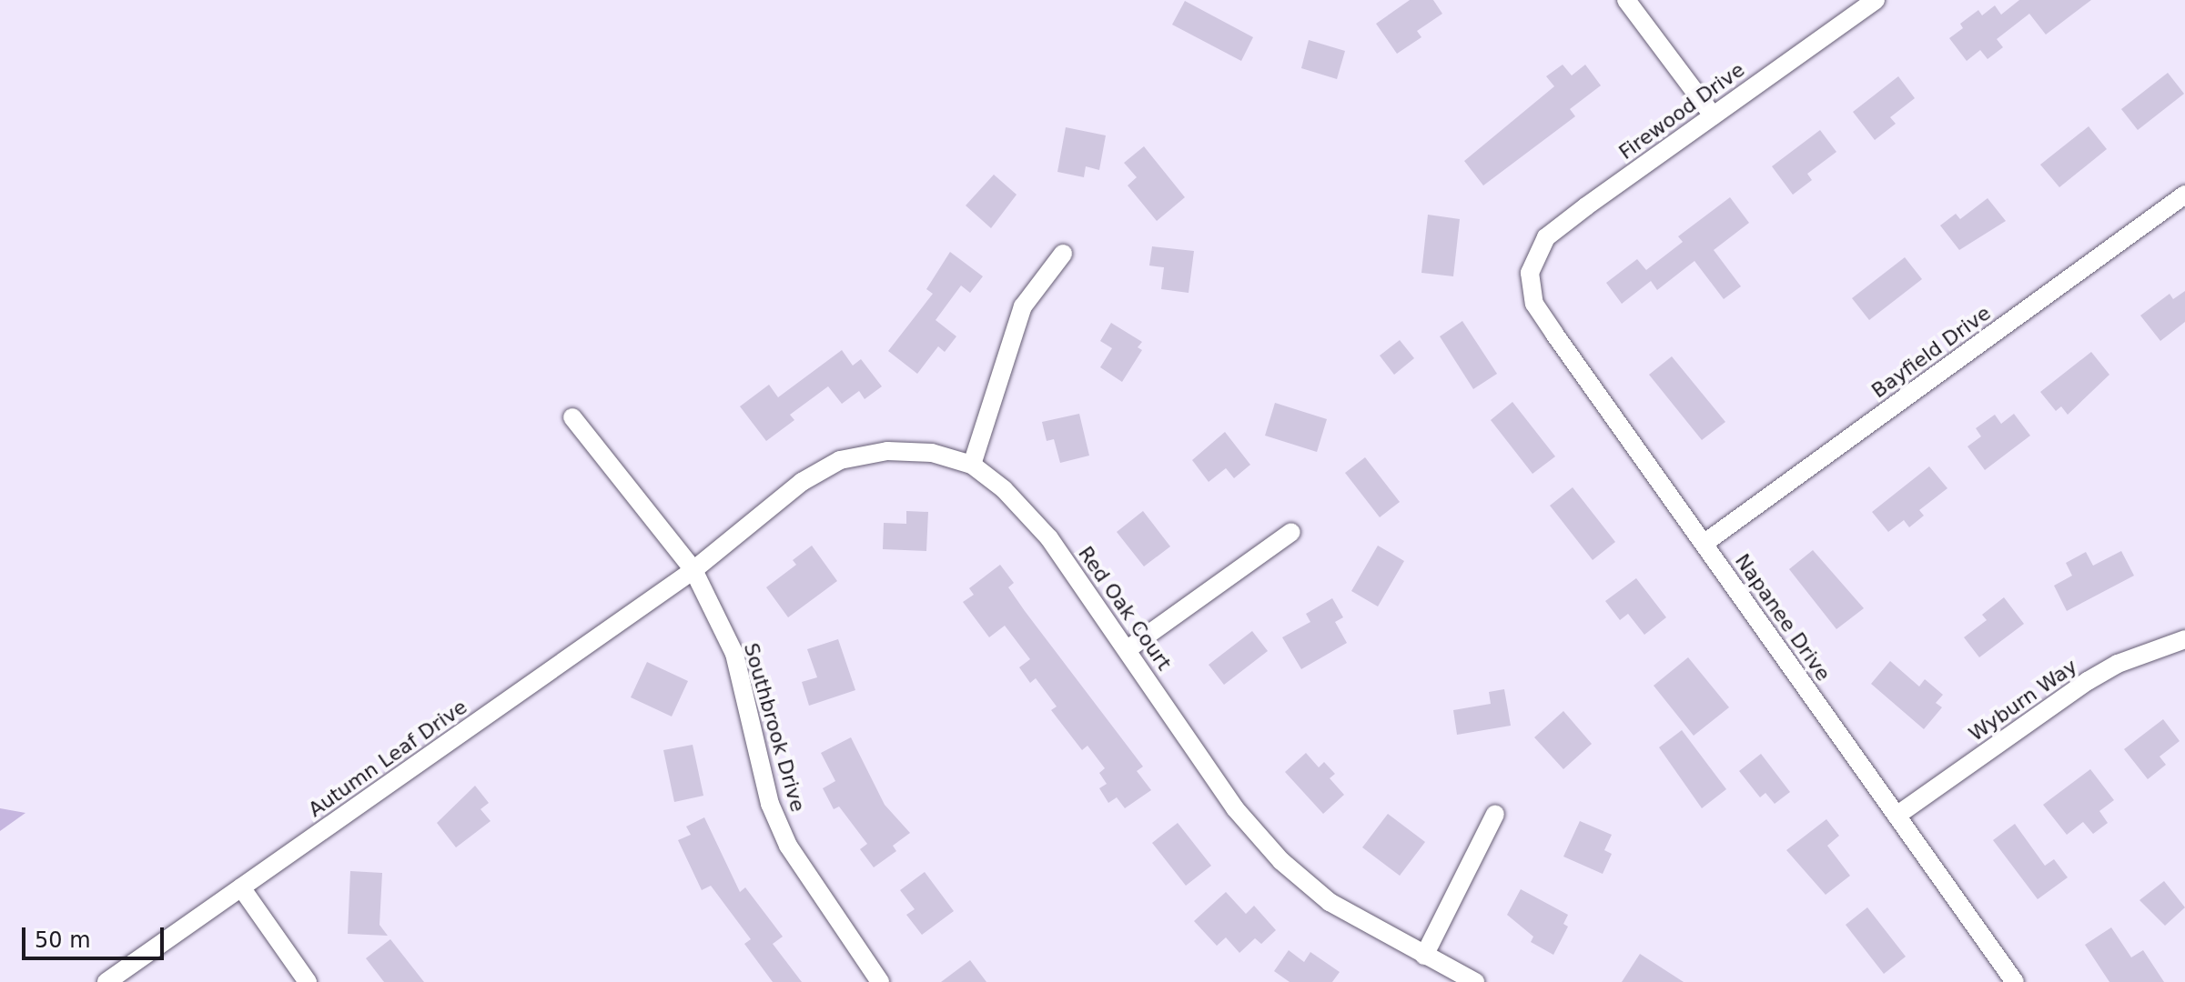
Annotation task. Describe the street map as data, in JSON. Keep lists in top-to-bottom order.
{
  "streets": {
    "street": [
      "Firewood Drive",
      "Bayfield Drive",
      "Red Oak Court",
      "Napanee Drive",
      "Wyburn Way",
      "Southbrook Drive",
      "Autumn Leaf Drive"
    ]
  },
  "crossings": [
    ["Firewood Drive", "Napanee Drive"],
    ["Bayfield Drive", "Napanee Drive"],
    ["Red Oak Court", "Southbrook Drive"],
    ["Red Oak Court", "Autumn Leaf Drive"],
    ["Napanee Drive", "Wyburn Way"],
    ["Southbrook Drive", "Autumn Leaf Drive"]
  ],
  "scale_bar": "50 m"
}
